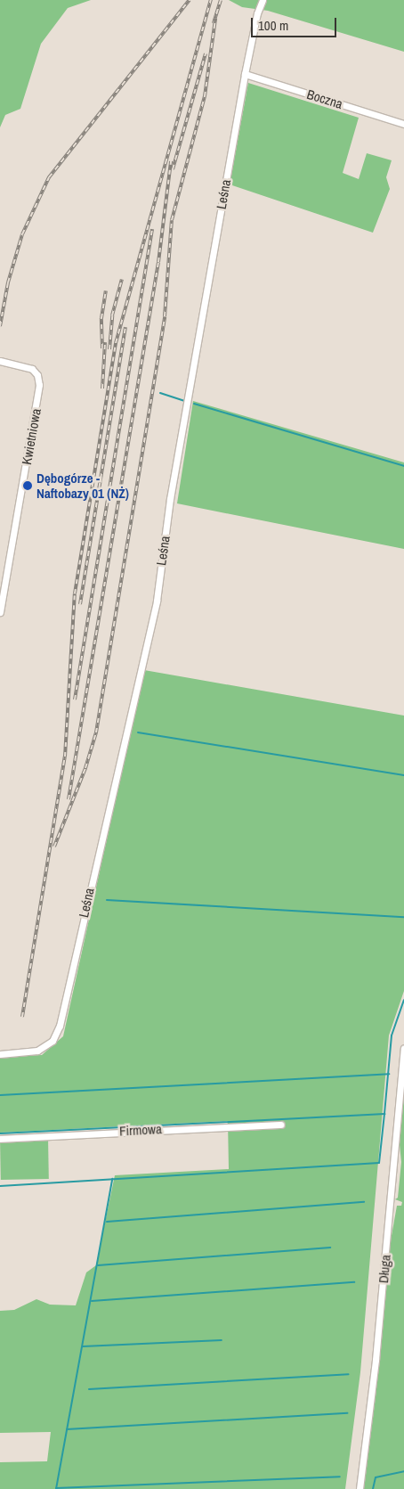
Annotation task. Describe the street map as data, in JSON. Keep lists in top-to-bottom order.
{
  "streets": {
    "street": [
      "Boczna",
      "Leśna",
      "Kwietniowa",
      "Firmowa",
      "Długa"
    ]
  },
  "crossings": [
    ["Boczna", "Leśna"]
  ],
  "places": ["Dębogórze - Naftobazy 01 (NŻ)"],
  "scale_bar": "100 m"
}
